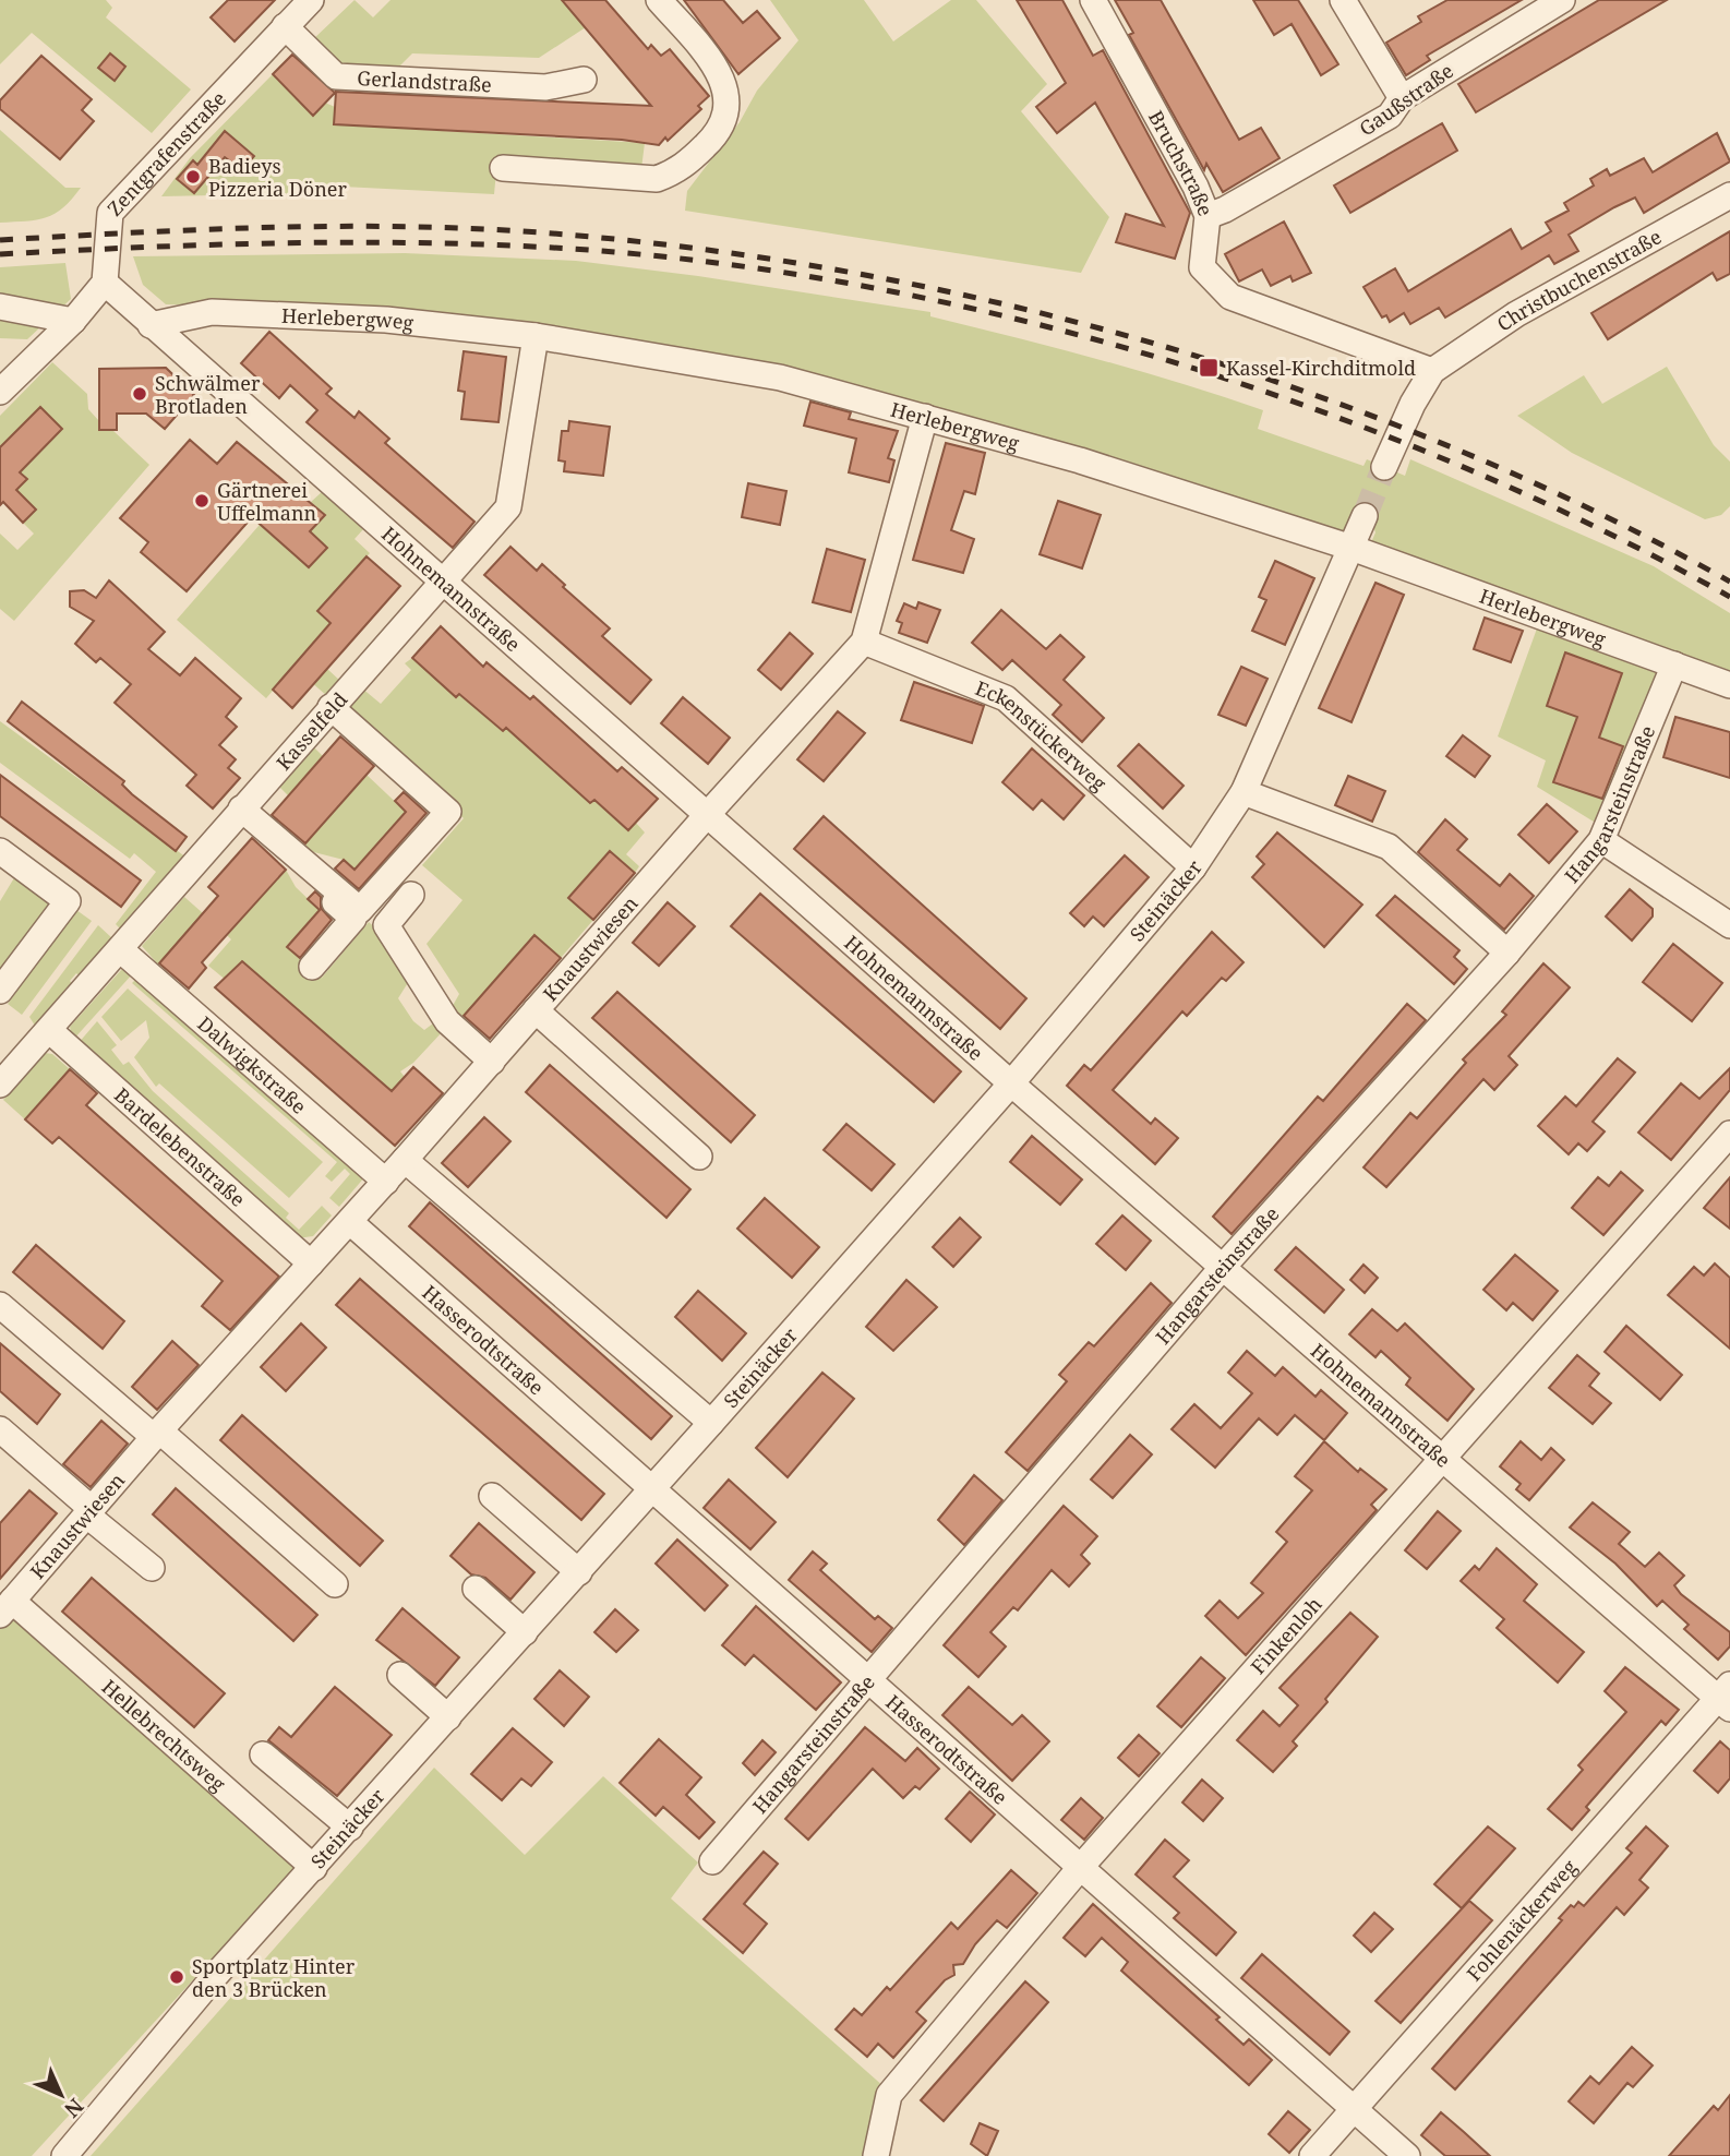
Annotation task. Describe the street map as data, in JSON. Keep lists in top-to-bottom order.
{
  "streets": {
    "street": [
      "Gerlandstraße",
      "Gaußstraße",
      "Zentgrafenstraße",
      "Bruchstraße",
      "Christbuchenstraße",
      "Herlebergweg",
      "Hohnemannstraße",
      "Kasselfeld",
      "Eckenstückerweg",
      "Hangarsteinstraße",
      "Steinäcker",
      "Knaustwiesen",
      "Dalwigkstraße",
      "Bardelebenstraße",
      "Hasserodtstraße",
      "Finkenloh",
      "Hellebrechtsweg",
      "Fohlenäckerweg"
    ]
  },
  "crossings": [
    ["Gerlandstraße", "Zentgrafenstraße"],
    ["Gaußstraße", "Bruchstraße"],
    ["Zentgrafenstraße", "Hohnemannstraße"],
    ["Bruchstraße", "Christbuchenstraße"],
    ["Herlebergweg", "Hohnemannstraße"],
    ["Herlebergweg", "Kasselfeld"],
    ["Herlebergweg", "Hangarsteinstraße"],
    ["Herlebergweg", "Steinäcker"],
    ["Herlebergweg", "Knaustwiesen"],
    ["Hohnemannstraße", "Kasselfeld"],
    ["Hohnemannstraße", "Hangarsteinstraße"],
    ["Hohnemannstraße", "Steinäcker"],
    ["Hohnemannstraße", "Knaustwiesen"],
    ["Hohnemannstraße", "Finkenloh"],
    ["Hohnemannstraße", "Fohlenäckerweg"],
    ["Kasselfeld", "Dalwigkstraße"],
    ["Kasselfeld", "Bardelebenstraße"],
    ["Eckenstückerweg", "Steinäcker"],
    ["Eckenstückerweg", "Knaustwiesen"],
    ["Hangarsteinstraße", "Hasserodtstraße"],
    ["Steinäcker", "Hasserodtstraße"],
    ["Steinäcker", "Hellebrechtsweg"],
    ["Knaustwiesen", "Dalwigkstraße"],
    ["Knaustwiesen", "Bardelebenstraße"],
    ["Knaustwiesen", "Hasserodtstraße"],
    ["Knaustwiesen", "Hellebrechtsweg"],
    ["Hasserodtstraße", "Finkenloh"],
    ["Hasserodtstraße", "Fohlenäckerweg"]
  ],
  "places": {
    "other": [
      "Badieys Pizzeria Döner",
      "Schwälmer Brotladen",
      "Gärtnerei Uffelmann",
      "Sportplatz Hinter den 3 Brücken"
    ],
    "transit": ["Kassel-Kirchditmold"]
  },
  "north": "bottom right"
}
